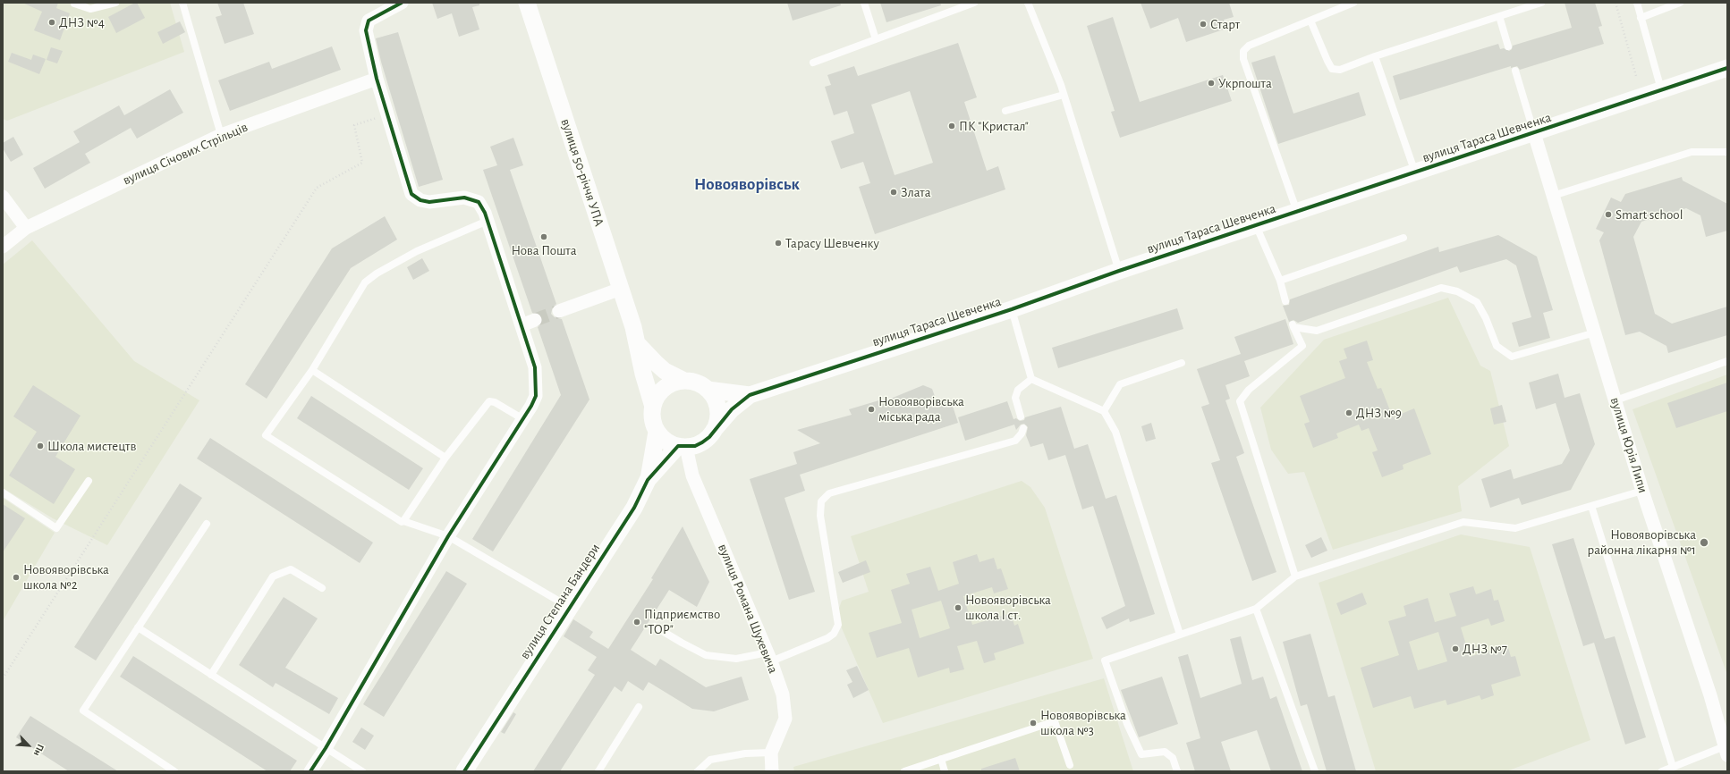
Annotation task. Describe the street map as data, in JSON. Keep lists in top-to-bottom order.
{
  "streets": {
    "street": [
      "вулиця Тараса Шевченка",
      "вулиця Січових Стрільців",
      "вулиця 50-річчя УПА",
      "вулиця Юрія Липи",
      "вулиця Степана Бандери",
      "вулиця Романа Шухевича"
    ]
  },
  "crossings": [
    ["вулиця Тараса Шевченка", "вулиця 50-річчя УПА"],
    ["вулиця Тараса Шевченка", "вулиця Юрія Липи"],
    ["вулиця Тараса Шевченка", "вулиця Степана Бандери"],
    ["вулиця Тараса Шевченка", "вулиця Романа Шухевича"],
    ["вулиця 50-річчя УПА", "вулиця Степана Бандери"],
    ["вулиця 50-річчя УПА", "вулиця Романа Шухевича"],
    ["вулиця Степана Бандери", "вулиця Романа Шухевича"]
  ],
  "districts": ["Новояворівськ"],
  "places": [
    "ДНЗ №4",
    "Старт",
    "Укрпошта",
    "ПК \"Кристал\"",
    "Злата",
    "Smart school",
    "Нова Пошта",
    "Тарасу Шевченку",
    "Новояворівська міська рада",
    "ДНЗ №9",
    "Школа мистецтв",
    "Новояворівська районна лікарня №1",
    "Новояворівська школа №2",
    "Новояворівська школа І ст.",
    "Підприємство \"ТОР\"",
    "ДНЗ №7",
    "Новояворівська школа №3"
  ],
  "north": "bottom right"
}
